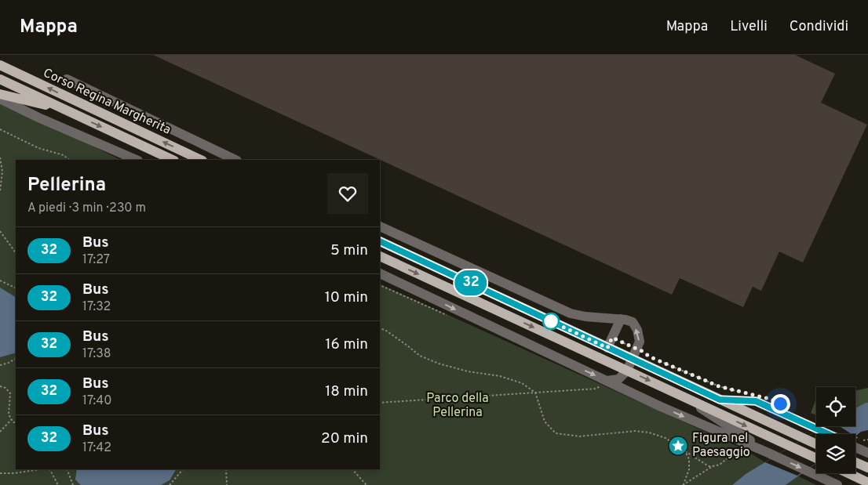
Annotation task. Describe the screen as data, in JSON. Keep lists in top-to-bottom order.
{
  "streets": {
    "main road": ["Corso Regina Margherita"]
  },
  "parks": ["Parco della Pellerina"],
  "places": {
    "place": ["Figura nel Paesaggio"]
  },
  "lines": ["bus line 32"],
  "page": {
    "header": "Mappa",
    "nav": ["Mappa", "Livelli", "Condividi"],
    "on_map": "32",
    "heading": ["Pellerina", "A piedi · 3 min · 230 m"],
    "list": [
      {
        "mark": "32",
        "name": "Bus",
        "note": "17:27",
        "value": "5 min"
      },
      {
        "mark": "32",
        "name": "Bus",
        "note": "17:32",
        "value": "10 min"
      },
      {
        "mark": "32",
        "name": "Bus",
        "note": "17:38",
        "value": "16 min"
      },
      {
        "mark": "32",
        "name": "Bus",
        "note": "17:40",
        "value": "18 min"
      },
      {
        "mark": "32",
        "name": "Bus",
        "note": "17:42",
        "value": "20 min"
      }
    ]
  }
}
